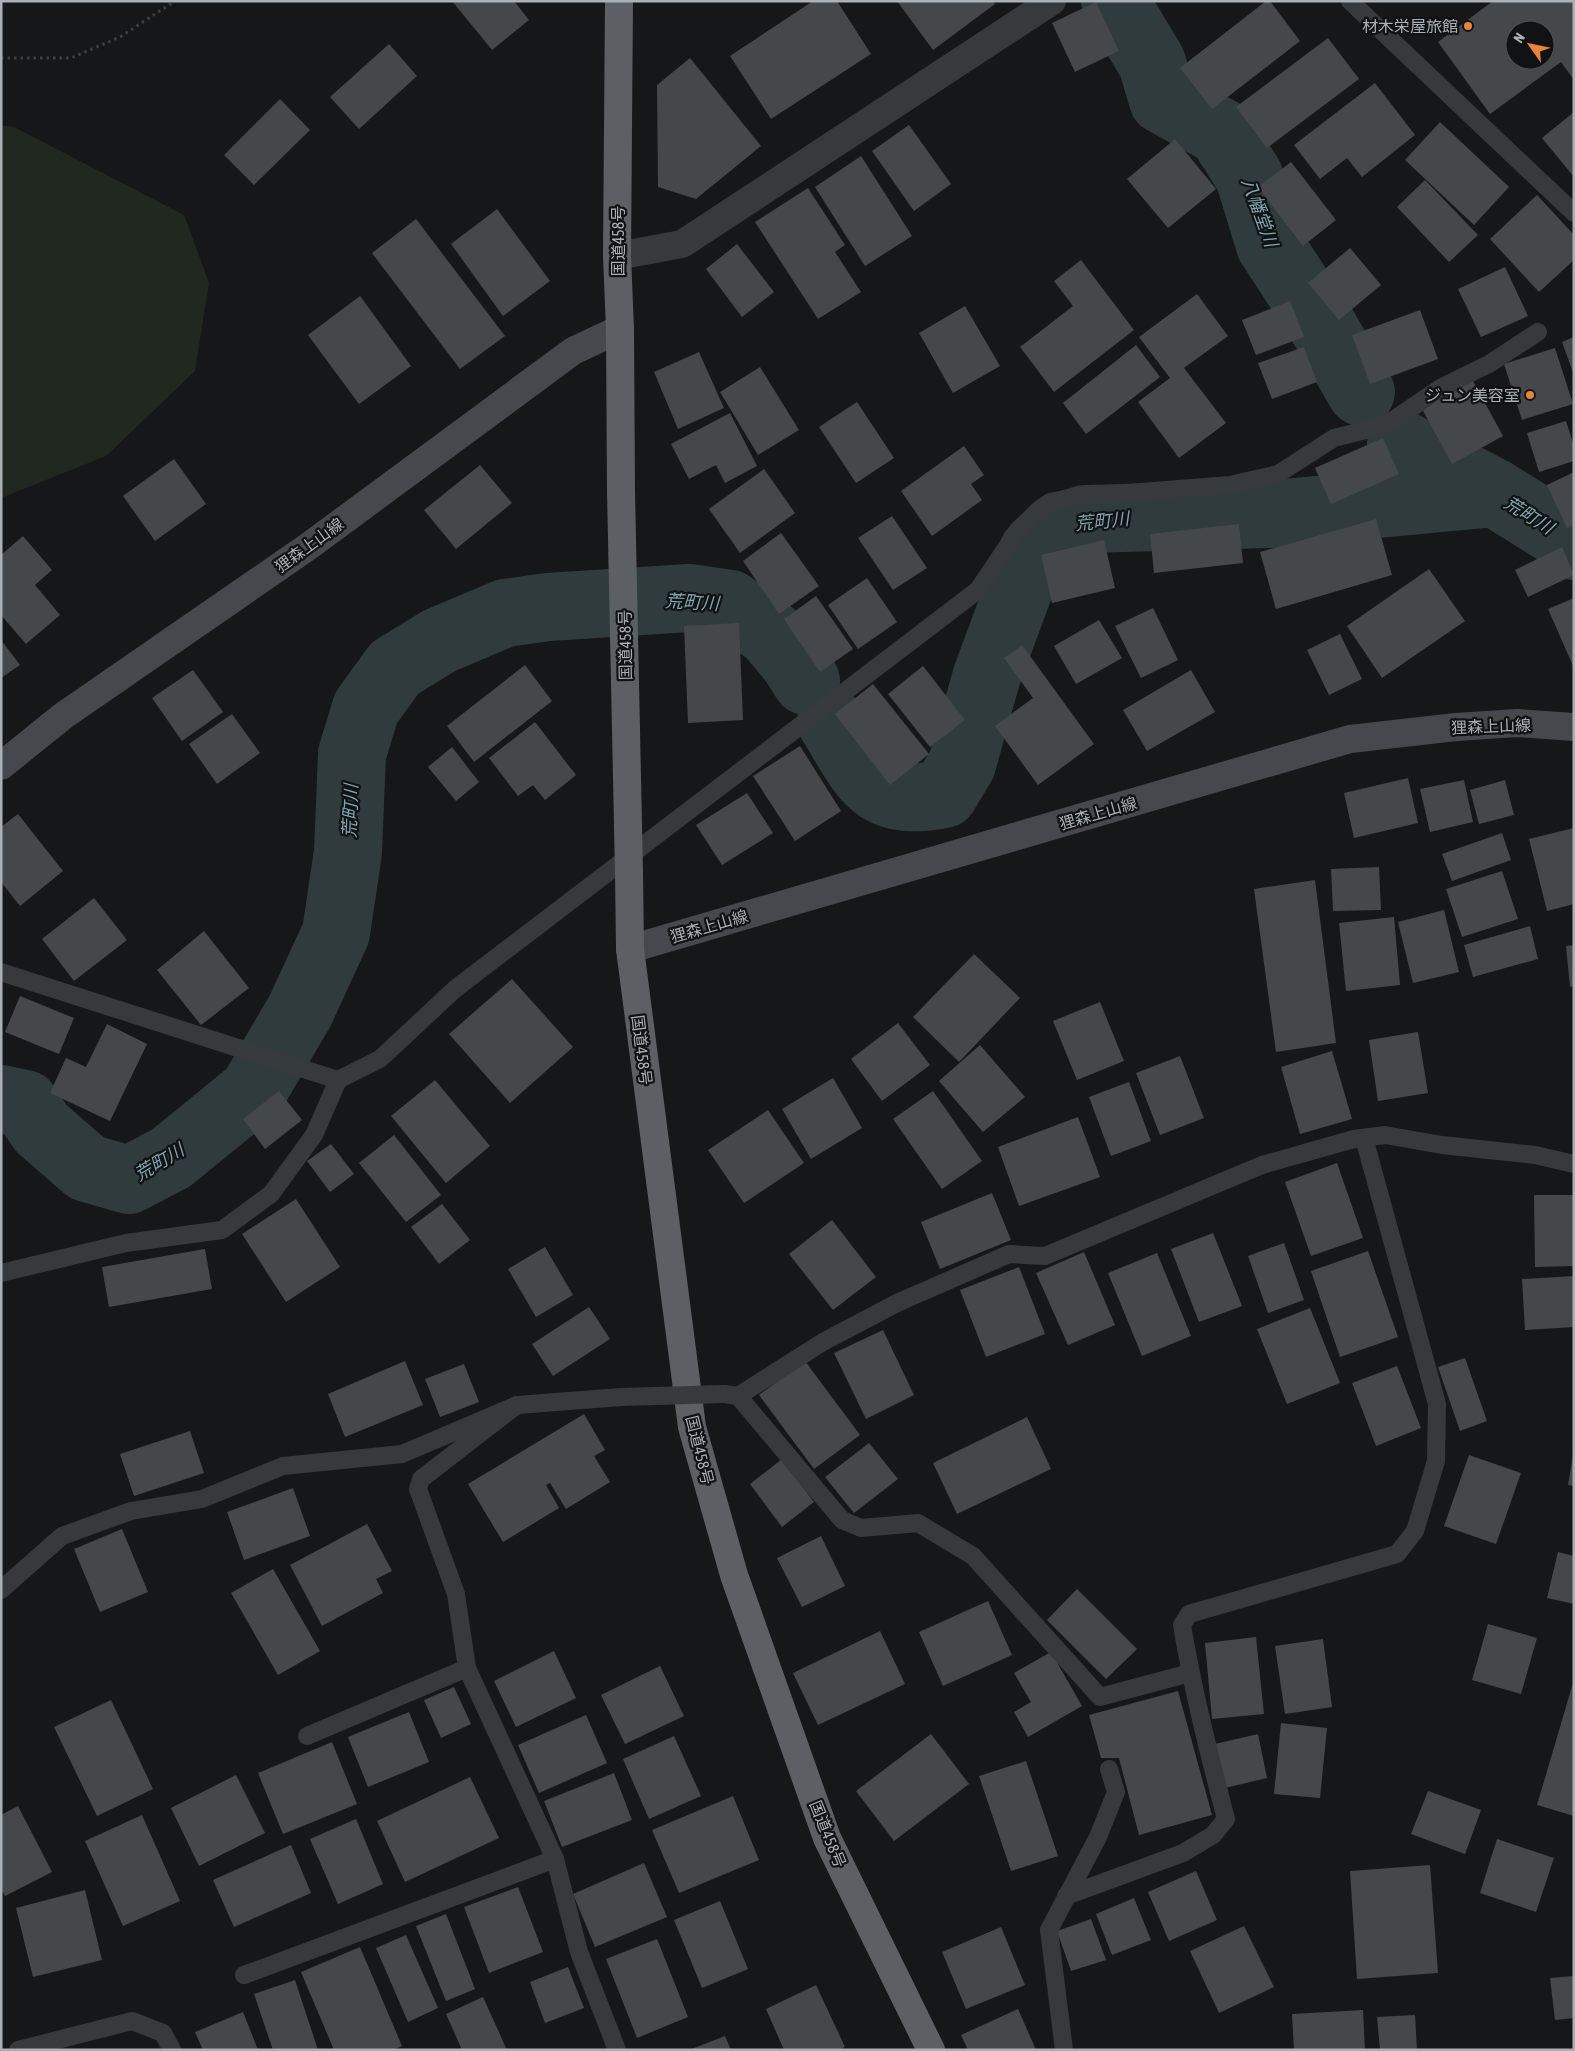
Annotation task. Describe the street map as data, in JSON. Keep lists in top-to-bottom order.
{
  "streets": {
    "highway": ["国道458号"],
    "main road": ["狸森上山線"]
  },
  "crossings": [
    ["国道458号", "狸森上山線"]
  ],
  "water": ["八幡堂川", "荒町川"],
  "places": ["材木栄屋旅館", "ジュン美容室"],
  "north": "top left"
}
